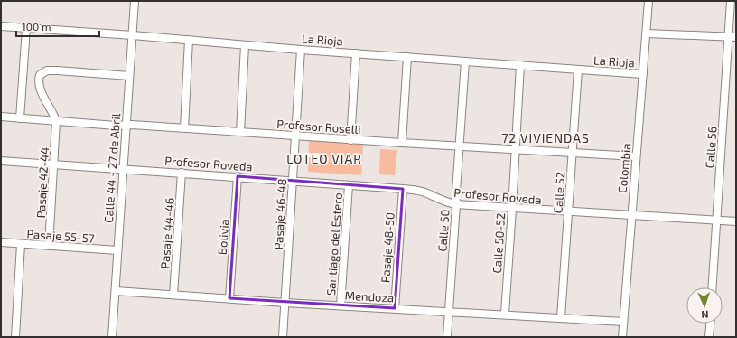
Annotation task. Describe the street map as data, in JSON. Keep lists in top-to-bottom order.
{
  "streets": {
    "street": [
      "La Rioja",
      "Profesor Roselli",
      "Calle 56",
      "Profesor Roveda",
      "Calle 44 - 27 de Abril",
      "Colombia",
      "Pasaje 42-44",
      "Calle 52",
      "Pasaje 46-48",
      "Calle 50",
      "Pasaje 44-46",
      "Pasaje 55-57",
      "Bolivia",
      "Calle 50-52",
      "Santiago del Estero",
      "Pasaje 48-50",
      "Mendoza"
    ]
  },
  "crossings": [
    ["La Rioja", "Calle 44 - 27 de Abril"],
    ["La Rioja", "Colombia"],
    ["La Rioja", "Calle 52"],
    ["La Rioja", "Pasaje 46-48"],
    ["La Rioja", "Calle 50"],
    ["La Rioja", "Calle 50-52"],
    ["Profesor Roselli", "Calle 44 - 27 de Abril"],
    ["Profesor Roselli", "Colombia"],
    ["Profesor Roselli", "Pasaje 42-44"],
    ["Profesor Roselli", "Calle 52"],
    ["Profesor Roselli", "Pasaje 46-48"],
    ["Profesor Roselli", "Calle 50"],
    ["Profesor Roselli", "Calle 50-52"],
    ["Calle 56", "Profesor Roveda"],
    ["Profesor Roveda", "Calle 44 - 27 de Abril"],
    ["Profesor Roveda", "Colombia"],
    ["Profesor Roveda", "Pasaje 42-44"],
    ["Profesor Roveda", "Calle 52"],
    ["Profesor Roveda", "Pasaje 46-48"],
    ["Profesor Roveda", "Calle 50"],
    ["Profesor Roveda", "Pasaje 44-46"],
    ["Profesor Roveda", "Bolivia"],
    ["Profesor Roveda", "Calle 50-52"],
    ["Profesor Roveda", "Santiago del Estero"],
    ["Profesor Roveda", "Pasaje 48-50"],
    ["Calle 44 - 27 de Abril", "Pasaje 55-57"],
    ["Calle 44 - 27 de Abril", "Mendoza"],
    ["Colombia", "Mendoza"],
    ["Pasaje 42-44", "Pasaje 55-57"],
    ["Calle 52", "Mendoza"],
    ["Pasaje 46-48", "Mendoza"],
    ["Calle 50", "Mendoza"],
    ["Pasaje 44-46", "Mendoza"],
    ["Bolivia", "Mendoza"],
    ["Calle 50-52", "Mendoza"],
    ["Santiago del Estero", "Mendoza"],
    ["Pasaje 48-50", "Mendoza"]
  ],
  "districts": ["72 VIVIENDAS", "LOTEO VIAR"],
  "scale_bar": "100 m",
  "north": "bottom"
}
